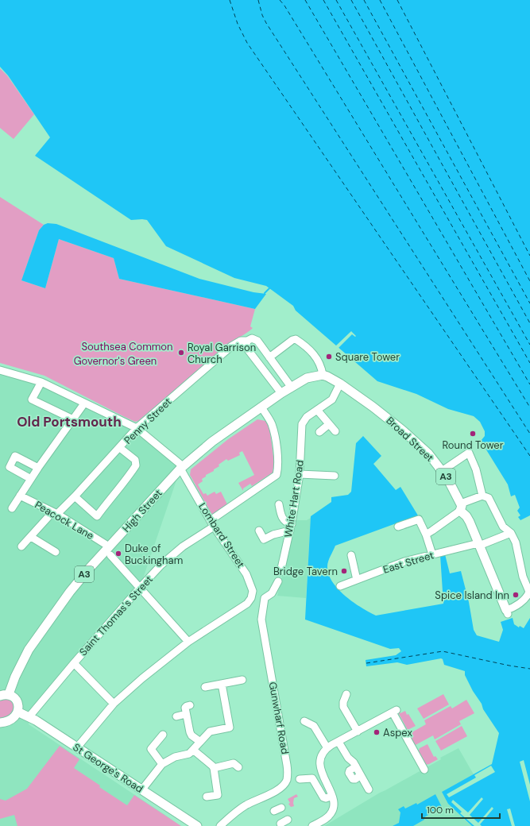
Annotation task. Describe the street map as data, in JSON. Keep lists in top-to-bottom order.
{
  "streets": {
    "main road": [
      "Broad Street",
      "A3",
      "High Street",
      "St George's Road"
    ],
    "street": [
      "Penny Street",
      "White Hart Road",
      "Peacock Lane",
      "Lombard Street",
      "East Street",
      "Saint Thomas's Street",
      "Gunwharf Road"
    ]
  },
  "crossings": [
    ["Penny Street", "Peacock Lane"],
    ["Broad Street", "White Hart Road"],
    ["Broad Street", "High Street"],
    ["Broad Street", "East Street"],
    ["High Street", "Peacock Lane"],
    ["High Street", "Lombard Street"],
    ["High Street", "Saint Thomas's Street"],
    ["Peacock Lane", "Lombard Street"],
    ["Peacock Lane", "Saint Thomas's Street"],
    ["Lombard Street", "Saint Thomas's Street"],
    ["Saint Thomas's Street", "St George's Road"]
  ],
  "districts": ["Old Portsmouth"],
  "parks": ["Southsea Common", "Governor's Green"],
  "places": [
    "Royal Garrison Church",
    "Square Tower",
    "Round Tower",
    "Duke of Buckingham",
    "Bridge Tavern",
    "Spice Island Inn",
    "Aspex"
  ],
  "scale_bar": "100 m"
}
